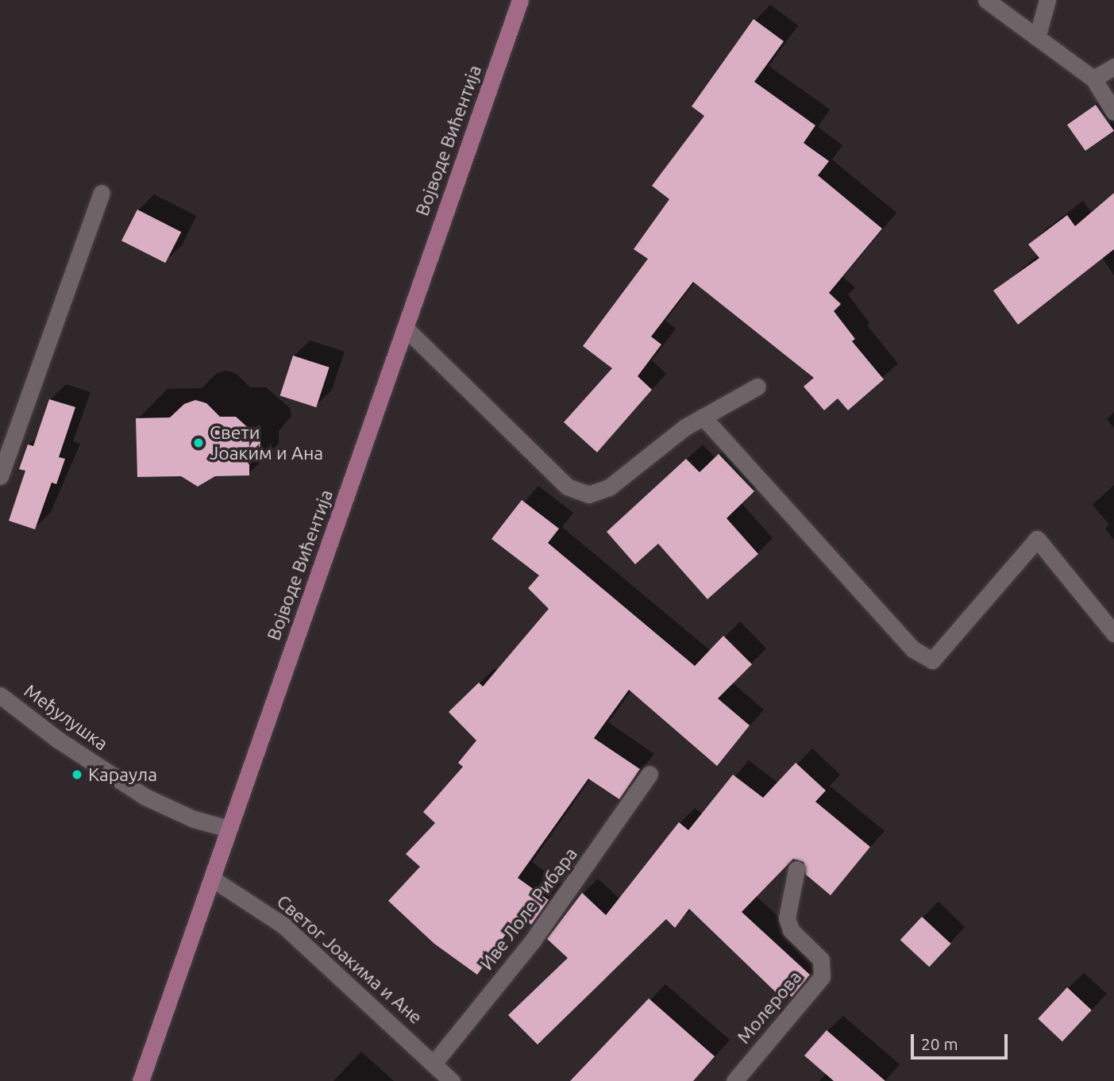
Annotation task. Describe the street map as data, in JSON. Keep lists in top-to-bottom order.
{
  "streets": {
    "main road": ["Војводе Вићентија"],
    "street": [
      "Међулушка",
      "Иве Лоле Рибара",
      "Светог Јоакима и Ане",
      "Молерова"
    ]
  },
  "crossings": [
    ["Војводе Вићентија", "Међулушка"],
    ["Војводе Вићентија", "Светог Јоакима и Ане"],
    ["Иве Лоле Рибара", "Светог Јоакима и Ане"]
  ],
  "places": ["Свети Јоаким и Ана", "Караула"],
  "scale_bar": "20 m"
}
